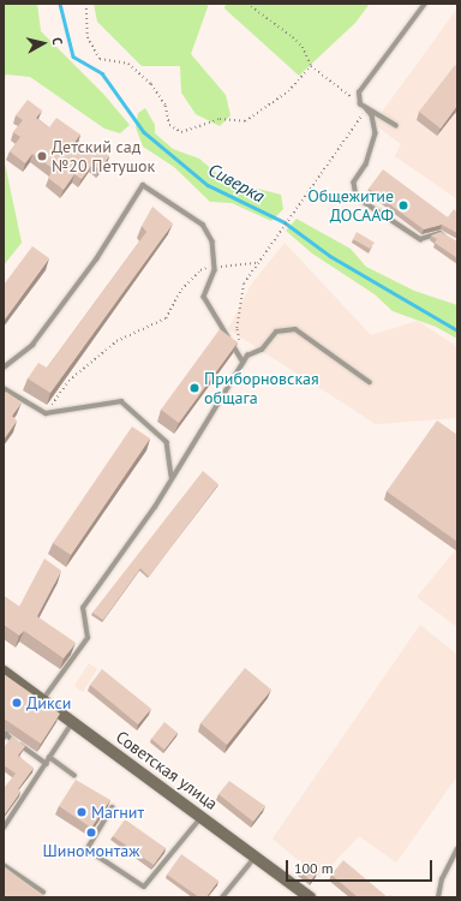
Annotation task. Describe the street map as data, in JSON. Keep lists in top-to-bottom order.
{
  "streets": {
    "main road": ["Советская улица"]
  },
  "water": ["Сиверка"],
  "places": [
    "Детский сад №20 Петушок",
    "Общежитие ДОСААФ",
    "Приборновская общага",
    "Дикси",
    "Магнит",
    "Шиномонтаж"
  ],
  "scale_bar": "100 m",
  "north": "right"
}
